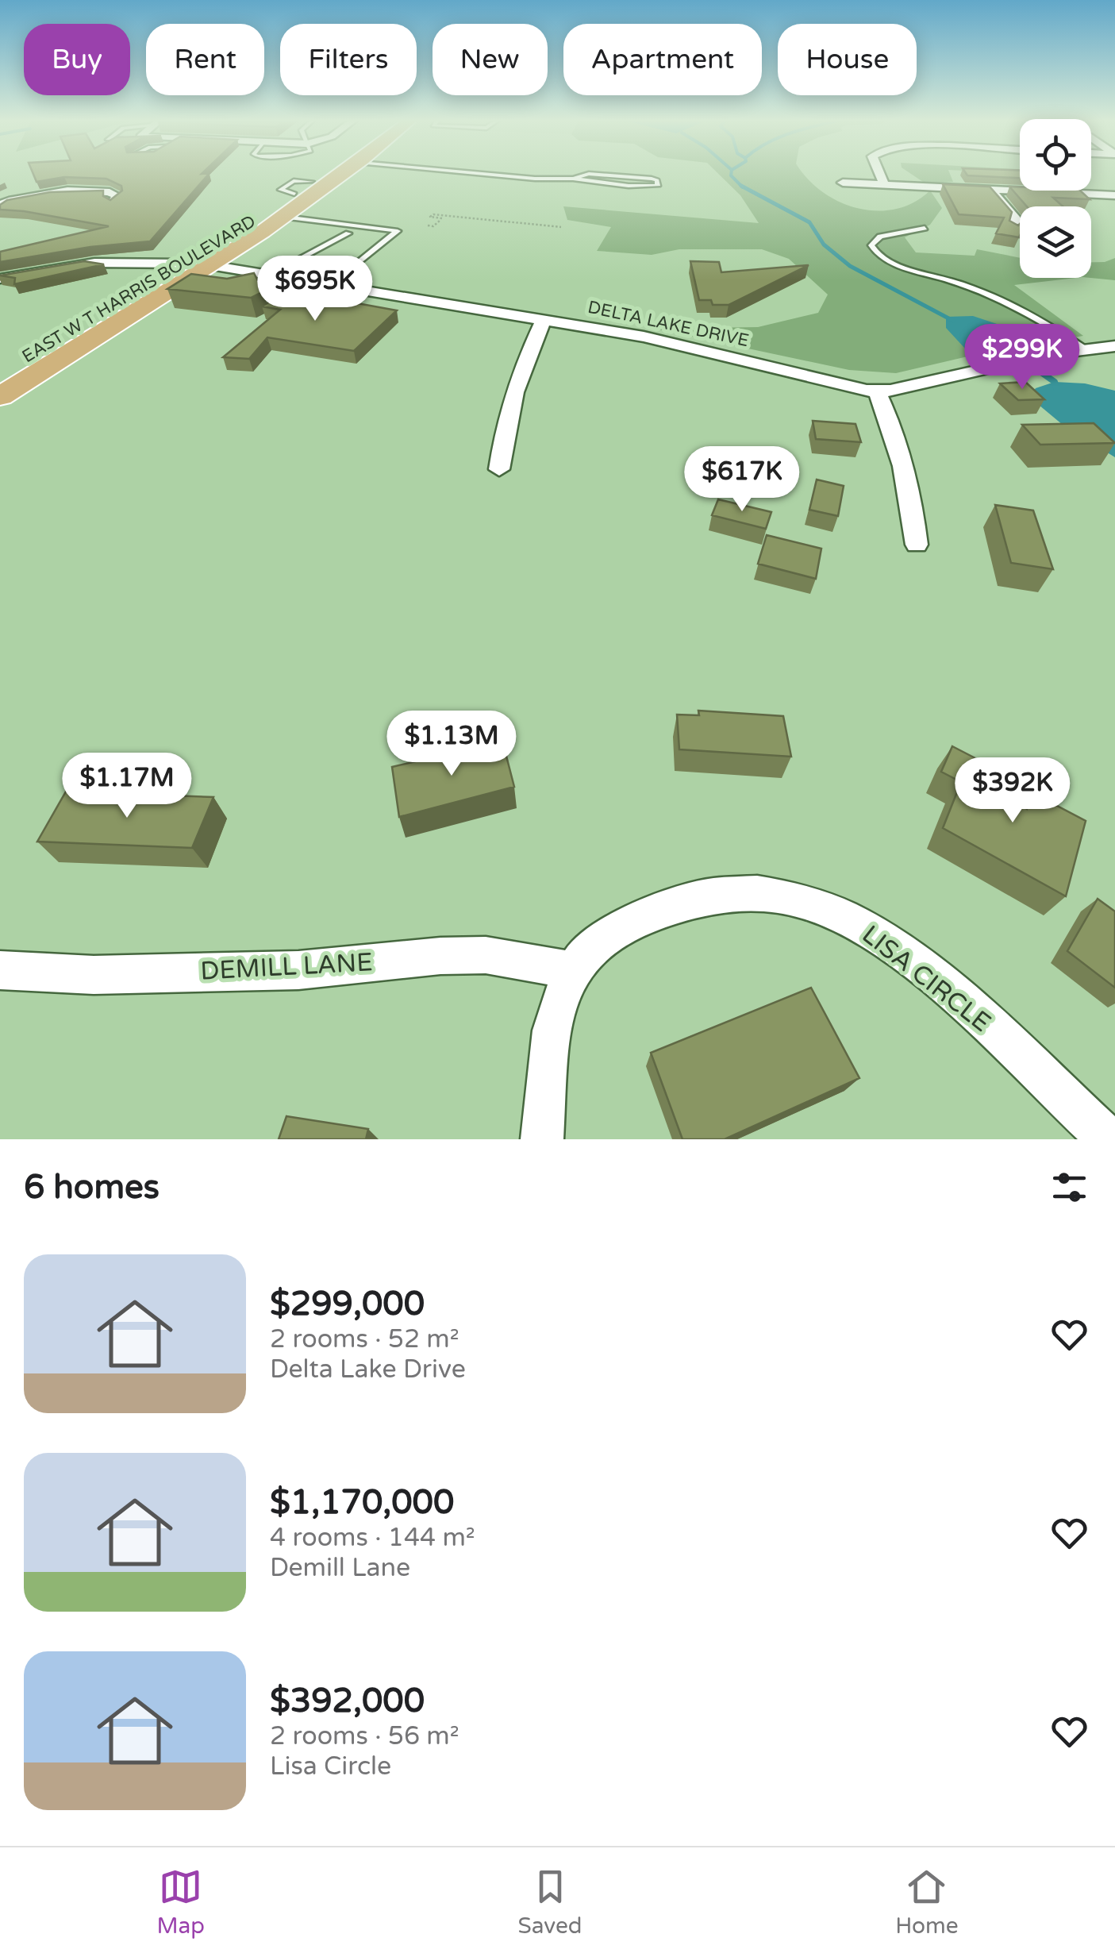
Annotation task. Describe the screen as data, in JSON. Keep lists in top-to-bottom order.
{
  "streets": {
    "main road": ["EAST W T HARRIS BOULEVARD"],
    "street": ["DELTA LAKE DRIVE", "DEMILL LANE", "LISA CIRCLE"]
  },
  "crossings": [
    ["EAST W T HARRIS BOULEVARD", "DELTA LAKE DRIVE"],
    ["DEMILL LANE", "LISA CIRCLE"]
  ],
  "page": {
    "chip": [
      "Buy",
      "Rent",
      "Filters",
      "New",
      "Apartment",
      "House"
    ],
    "price": [
      "$695K",
      "$299K",
      "$617K",
      "$1.13M",
      "$1.17M",
      "$392K"
    ],
    "heading": "6 homes",
    "list": [
      {
        "name": "$299,000",
        "note": "2 rooms · 52 m² · Delta Lake Drive"
      },
      {
        "name": "$1,170,000",
        "note": "4 rooms · 144 m² · Demill Lane"
      },
      {
        "name": "$392,000",
        "note": "2 rooms · 56 m² · Lisa Circle"
      }
    ],
    "tabs": ["Map", "Saved", "Home"]
  }
}
